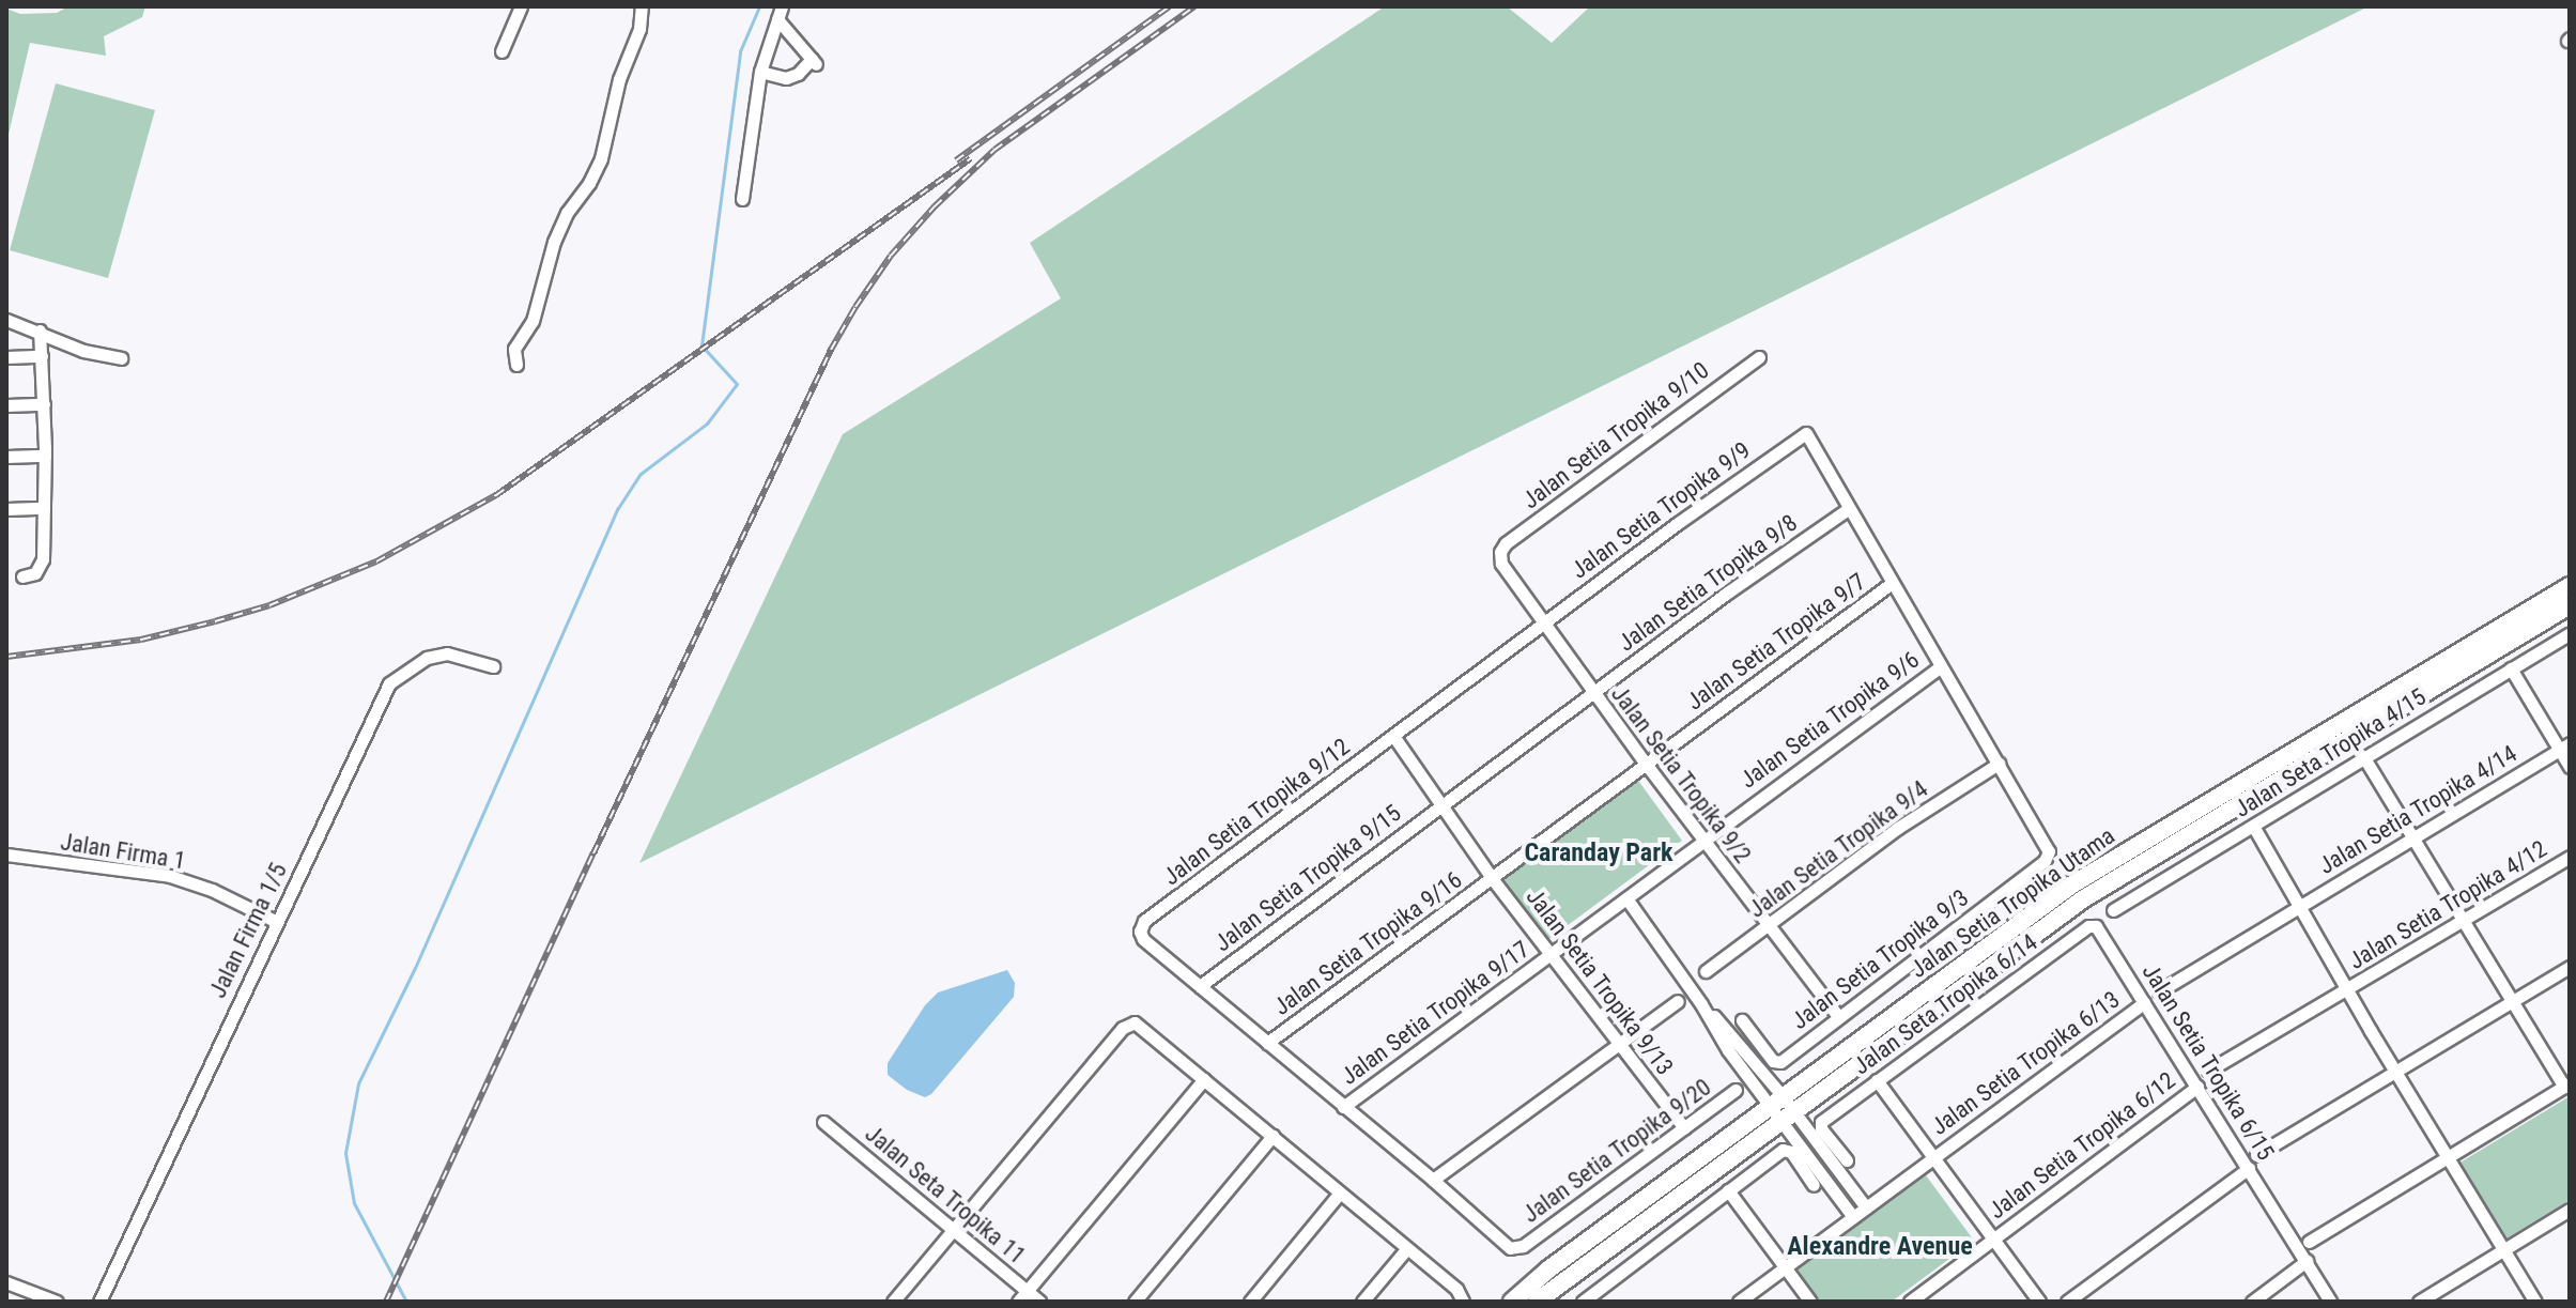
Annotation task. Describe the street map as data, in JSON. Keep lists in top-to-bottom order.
{
  "streets": {
    "main road": ["Jalan Setia Tropika Utama"],
    "street": [
      "Jalan Setia Tropika 9/10",
      "Jalan Setia Tropika 9/9",
      "Jalan Setia Tropika 9/8",
      "Jalan Setia Tropika 9/7",
      "Jalan Setia Tropika 9/6",
      "Jalan Seta Tropika 4/15",
      "Jalan Setia Tropika 9/2",
      "Jalan Setia Tropika 4/14",
      "Jalan Setia Tropika 9/12",
      "Jalan Setia Tropika 9/4",
      "Jalan Firma 1",
      "Jalan Setia Tropika 9/15",
      "Jalan Setia Tropika 4/12",
      "Jalan Firma 1/5",
      "Jalan Setia Tropika 9/16",
      "Jalan Setia Tropika 9/3",
      "Jalan Setia Tropika 9/13",
      "Jalan Seta Tropika 6/14",
      "Jalan Setia Tropika 9/17",
      "Jalan Setia Tropika 6/15",
      "Jalan Setia Tropika 6/13",
      "Jalan Setia Tropika 6/12",
      "Jalan Setia Tropika 9/20",
      "Jalan Seta Tropika 11"
    ]
  },
  "crossings": [
    ["Jalan Setia Tropika 9/10", "Jalan Setia Tropika 9/2"],
    ["Jalan Setia Tropika 9/9", "Jalan Setia Tropika 9/8"],
    ["Jalan Setia Tropika 9/9", "Jalan Setia Tropika 9/2"],
    ["Jalan Setia Tropika 9/9", "Jalan Setia Tropika 9/12"],
    ["Jalan Setia Tropika 9/9", "Jalan Setia Tropika 9/13"],
    ["Jalan Setia Tropika 9/8", "Jalan Setia Tropika 9/2"],
    ["Jalan Setia Tropika 9/8", "Jalan Setia Tropika 9/15"],
    ["Jalan Setia Tropika 9/8", "Jalan Setia Tropika 9/13"],
    ["Jalan Setia Tropika 9/7", "Jalan Setia Tropika 9/2"],
    ["Jalan Setia Tropika 9/7", "Jalan Setia Tropika 9/16"],
    ["Jalan Setia Tropika 9/7", "Jalan Setia Tropika 9/13"],
    ["Jalan Setia Tropika 9/6", "Jalan Setia Tropika 9/2"],
    ["Jalan Setia Tropika 9/6", "Jalan Setia Tropika 9/17"],
    ["Jalan Setia Tropika 9/2", "Jalan Setia Tropika 9/4"],
    ["Jalan Setia Tropika 9/2", "Jalan Setia Tropika 9/3"],
    ["Jalan Setia Tropika 9/12", "Jalan Setia Tropika 9/15"],
    ["Jalan Setia Tropika 9/12", "Jalan Setia Tropika 9/13"],
    ["Jalan Setia Tropika 9/4", "Jalan Setia Tropika 9/3"],
    ["Jalan Firma 1", "Jalan Firma 1/5"],
    ["Jalan Setia Tropika 9/15", "Jalan Setia Tropika 9/13"],
    ["Jalan Setia Tropika 9/16", "Jalan Setia Tropika 9/13"],
    ["Jalan Setia Tropika 9/13", "Jalan Setia Tropika 9/17"],
    ["Jalan Setia Tropika 9/13", "Jalan Setia Tropika 9/20"],
    ["Jalan Seta Tropika 6/14", "Jalan Setia Tropika 6/15"],
    ["Jalan Setia Tropika 6/15", "Jalan Setia Tropika 6/13"],
    ["Jalan Setia Tropika 6/15", "Jalan Setia Tropika 6/12"]
  ],
  "districts": ["Caranday Park", "Alexandre Avenue"]
}
